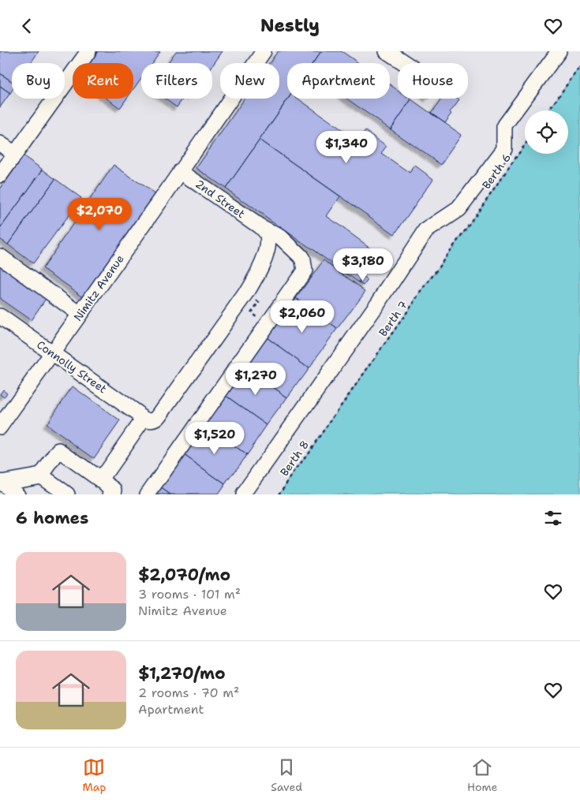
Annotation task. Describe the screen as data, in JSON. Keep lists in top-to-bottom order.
{
  "streets": {
    "street": ["2nd Street", "Nimitz Avenue", "Connolly Street"],
    "path": ["Berth 6", "Berth 7", "Berth 8"]
  },
  "crossings": [
    ["Berth 6", "Berth 7"],
    ["2nd Street", "Nimitz Avenue"],
    ["Nimitz Avenue", "Connolly Street"],
    ["Berth 7", "Berth 8"]
  ],
  "page": {
    "header": "Nestly",
    "chip": [
      "Buy",
      "Rent",
      "Filters",
      "New",
      "Apartment",
      "House"
    ],
    "price": [
      "$1,340",
      "$2,070",
      "$3,180",
      "$2,060",
      "$1,270",
      "$1,520"
    ],
    "heading": "6 homes",
    "list": [
      {
        "name": "$2,070/mo",
        "note": "3 rooms · 101 m² · Nimitz Avenue"
      },
      {
        "name": "$1,270/mo",
        "note": "2 rooms · 70 m² · Apartment"
      }
    ],
    "tabs": ["Map", "Saved", "Home"]
  }
}
